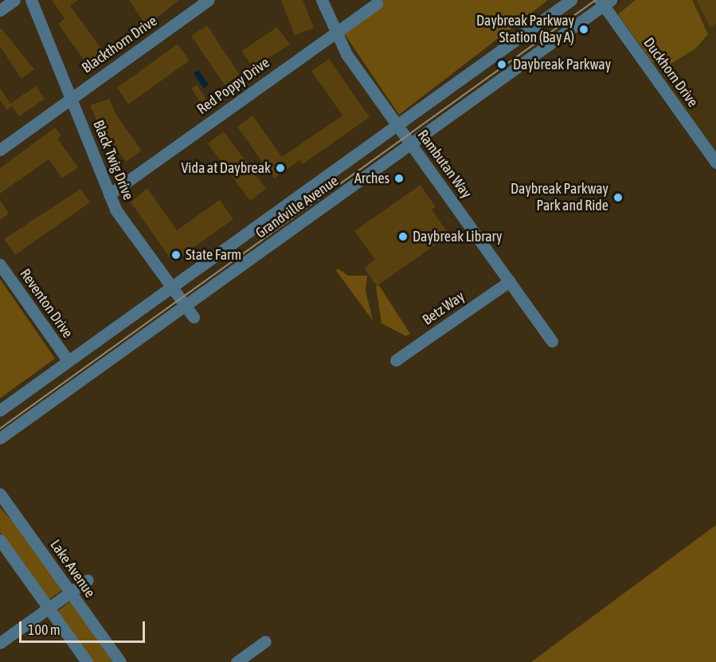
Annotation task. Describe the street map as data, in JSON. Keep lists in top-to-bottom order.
{
  "streets": {
    "street": [
      "Blackthorn Drive",
      "Duckhorn Drive",
      "Red Poppy Drive",
      "Black Twig Drive",
      "Rambutan Way",
      "Grandville Avenue",
      "Reventon Drive",
      "Betz Way",
      "Lake Avenue"
    ]
  },
  "crossings": [
    ["Blackthorn Drive", "Black Twig Drive"],
    ["Duckhorn Drive", "Grandville Avenue"],
    ["Red Poppy Drive", "Black Twig Drive"],
    ["Red Poppy Drive", "Rambutan Way"],
    ["Black Twig Drive", "Grandville Avenue"],
    ["Rambutan Way", "Grandville Avenue"],
    ["Rambutan Way", "Betz Way"],
    ["Grandville Avenue", "Reventon Drive"]
  ],
  "places": [
    "Daybreak Parkway Station (Bay A)",
    "Daybreak Parkway",
    "Vida at Daybreak",
    "Arches",
    "Daybreak Parkway Park and Ride",
    "Daybreak Library",
    "State Farm"
  ],
  "scale_bar": "100 m"
}
